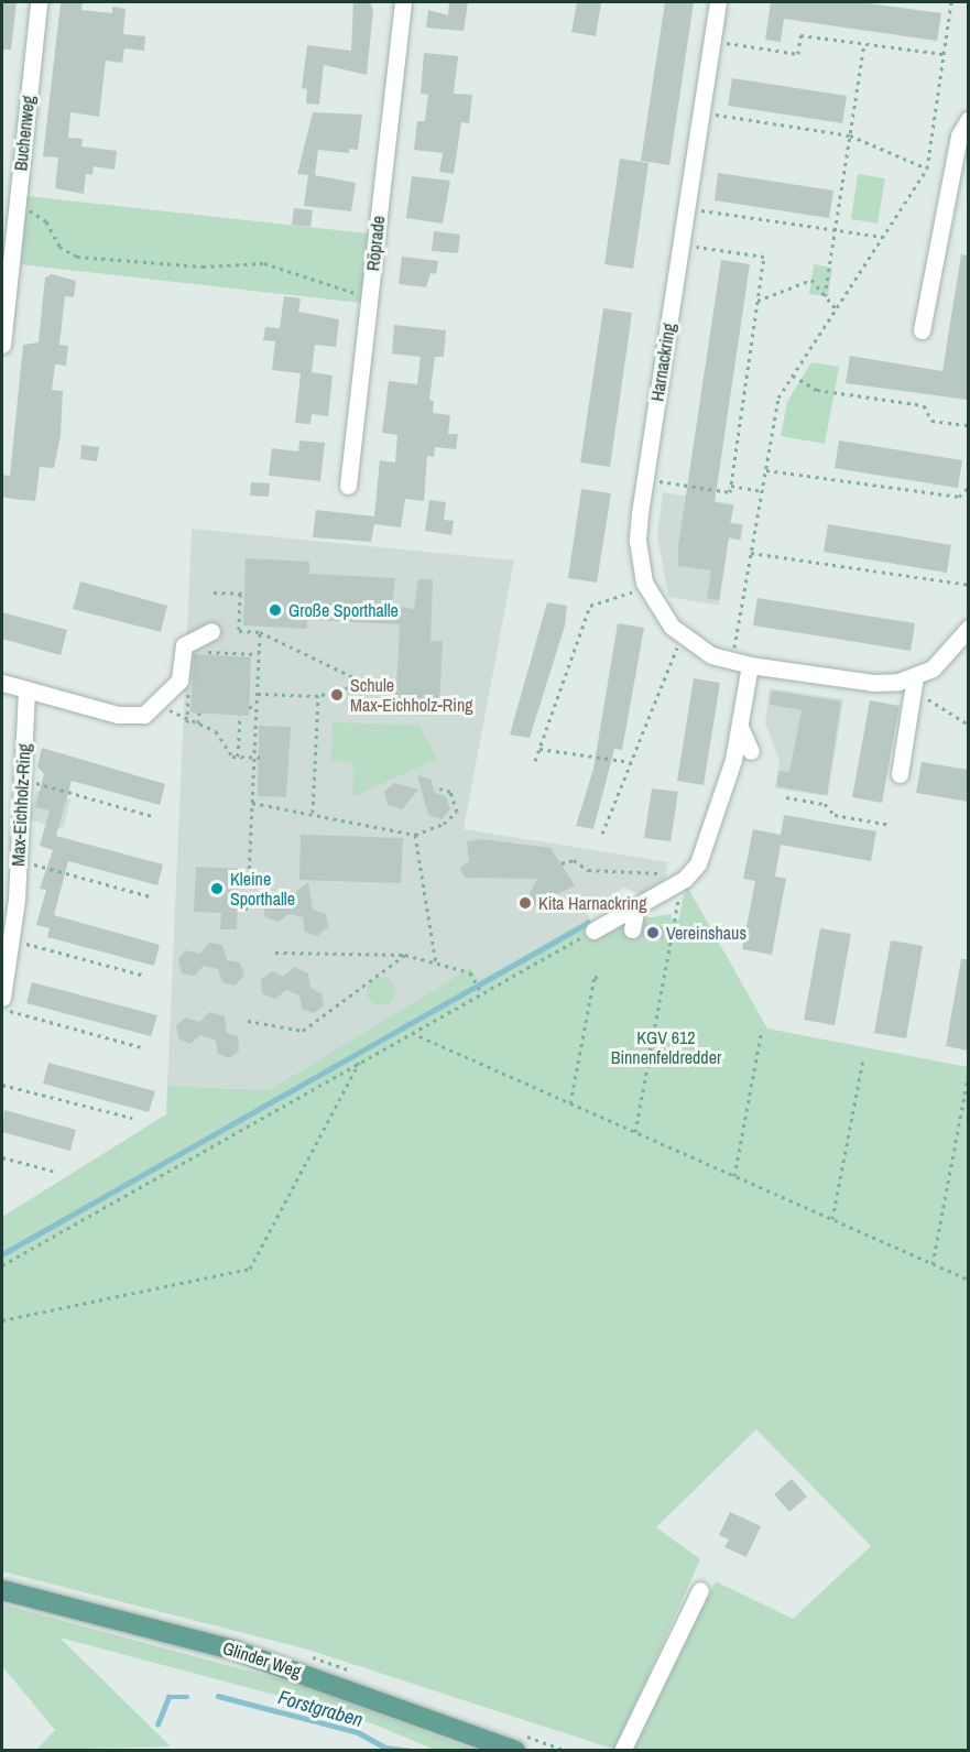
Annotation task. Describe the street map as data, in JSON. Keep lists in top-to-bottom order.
{
  "streets": {
    "main road": ["Glinder Weg"],
    "street": [
      "Buchenweg",
      "Röprade",
      "Harnackring",
      "Max-Eichholz-Ring"
    ]
  },
  "water": ["Forstgraben"],
  "parks": ["KGV 612 Binnenfeldredder"],
  "places": [
    "Große Sporthalle",
    "Schule Max-Eichholz-Ring",
    "Kleine Sporthalle",
    "Kita Harnackring",
    "Vereinshaus"
  ]
}
